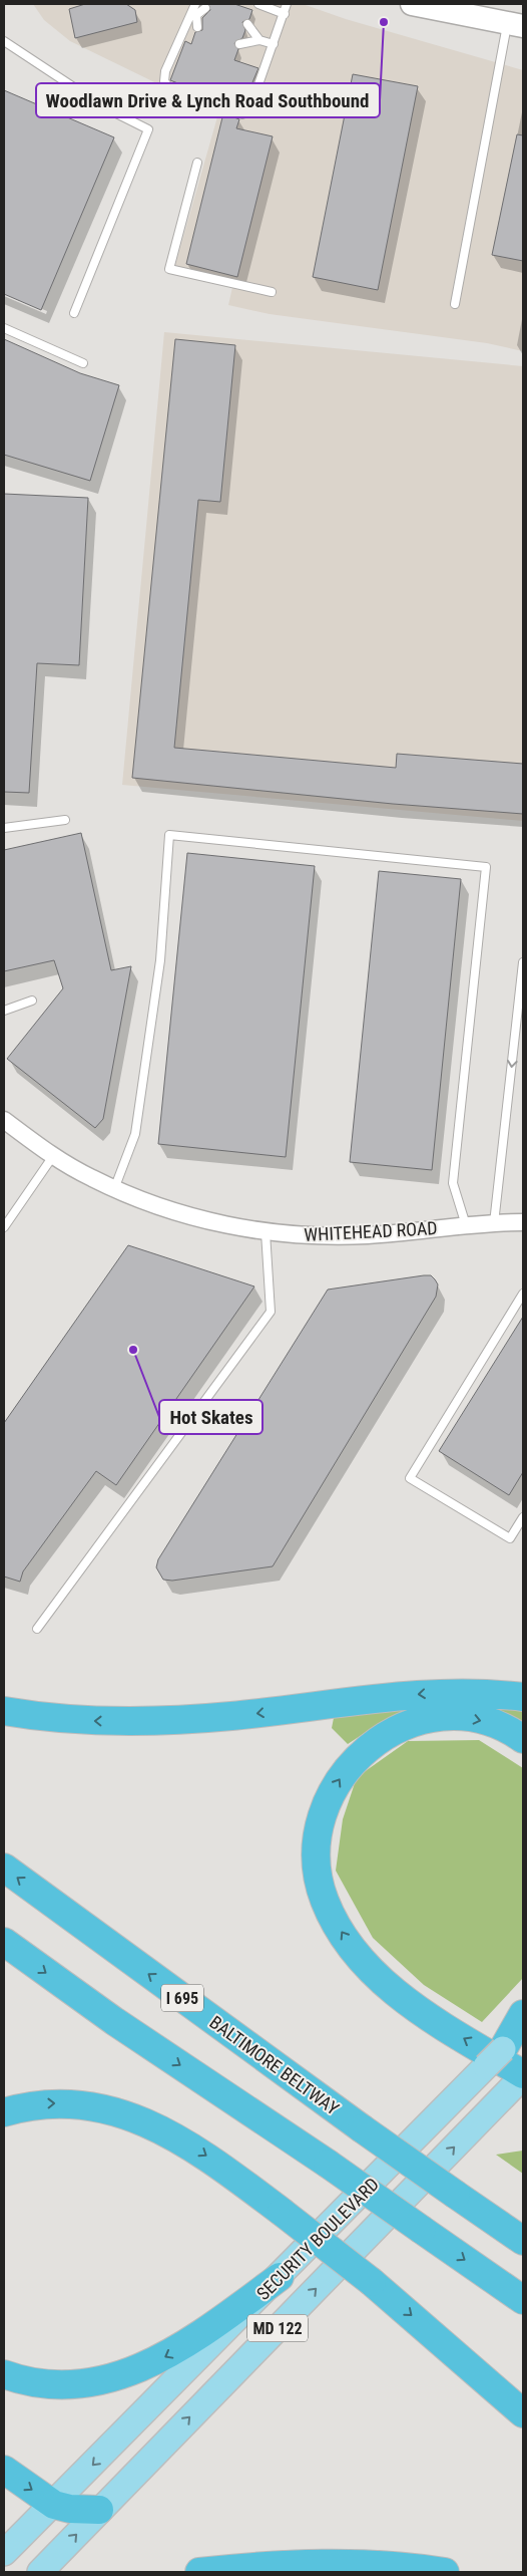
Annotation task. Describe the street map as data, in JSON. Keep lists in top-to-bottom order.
{
  "streets": {
    "highway": ["I 695", "BALTIMORE BELTWAY"],
    "main road": ["SECURITY BOULEVARD", "MD 122"],
    "street": ["WHITEHEAD ROAD"]
  },
  "places": ["Woodlawn Drive & Lynch Road Southbound", "Hot Skates"]
}
